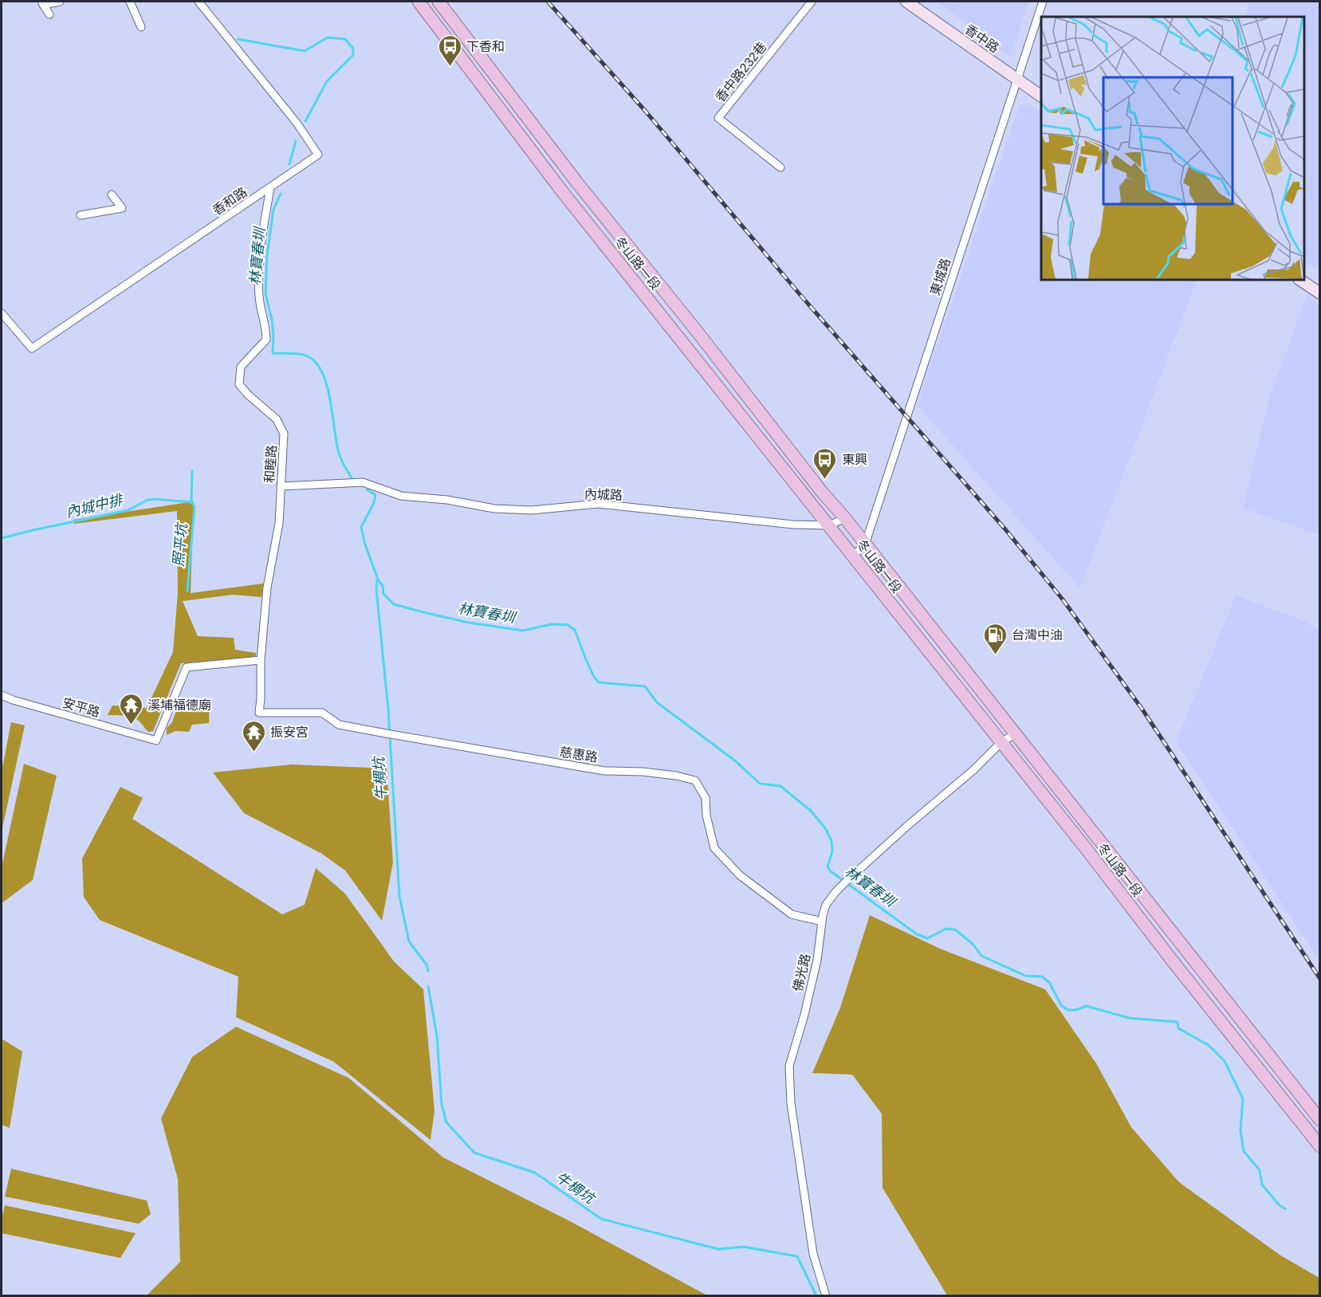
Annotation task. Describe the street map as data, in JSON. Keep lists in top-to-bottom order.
{
  "streets": {
    "main road": ["冬山路一段"],
    "street": [
      "香中路",
      "香中路232巷",
      "香和路",
      "東城路",
      "和睦路",
      "內城路",
      "安平路",
      "慈惠路",
      "佛光路"
    ]
  },
  "crossings": [
    ["香中路", "東城路"],
    ["香和路", "和睦路"],
    ["冬山路一段", "東城路"],
    ["冬山路一段", "內城路"],
    ["冬山路一段", "佛光路"],
    ["和睦路", "內城路"],
    ["和睦路", "安平路"],
    ["和睦路", "慈惠路"],
    ["慈惠路", "佛光路"]
  ],
  "water": [
    "林寶春圳",
    "內城中排",
    "照平坑",
    "牛椆坑"
  ],
  "places": {
    "bus stop": ["下香和", "東興"],
    "fuel station": ["台灣中油"],
    "temple": ["溪埔福德廟", "振安宮"]
  }
}
